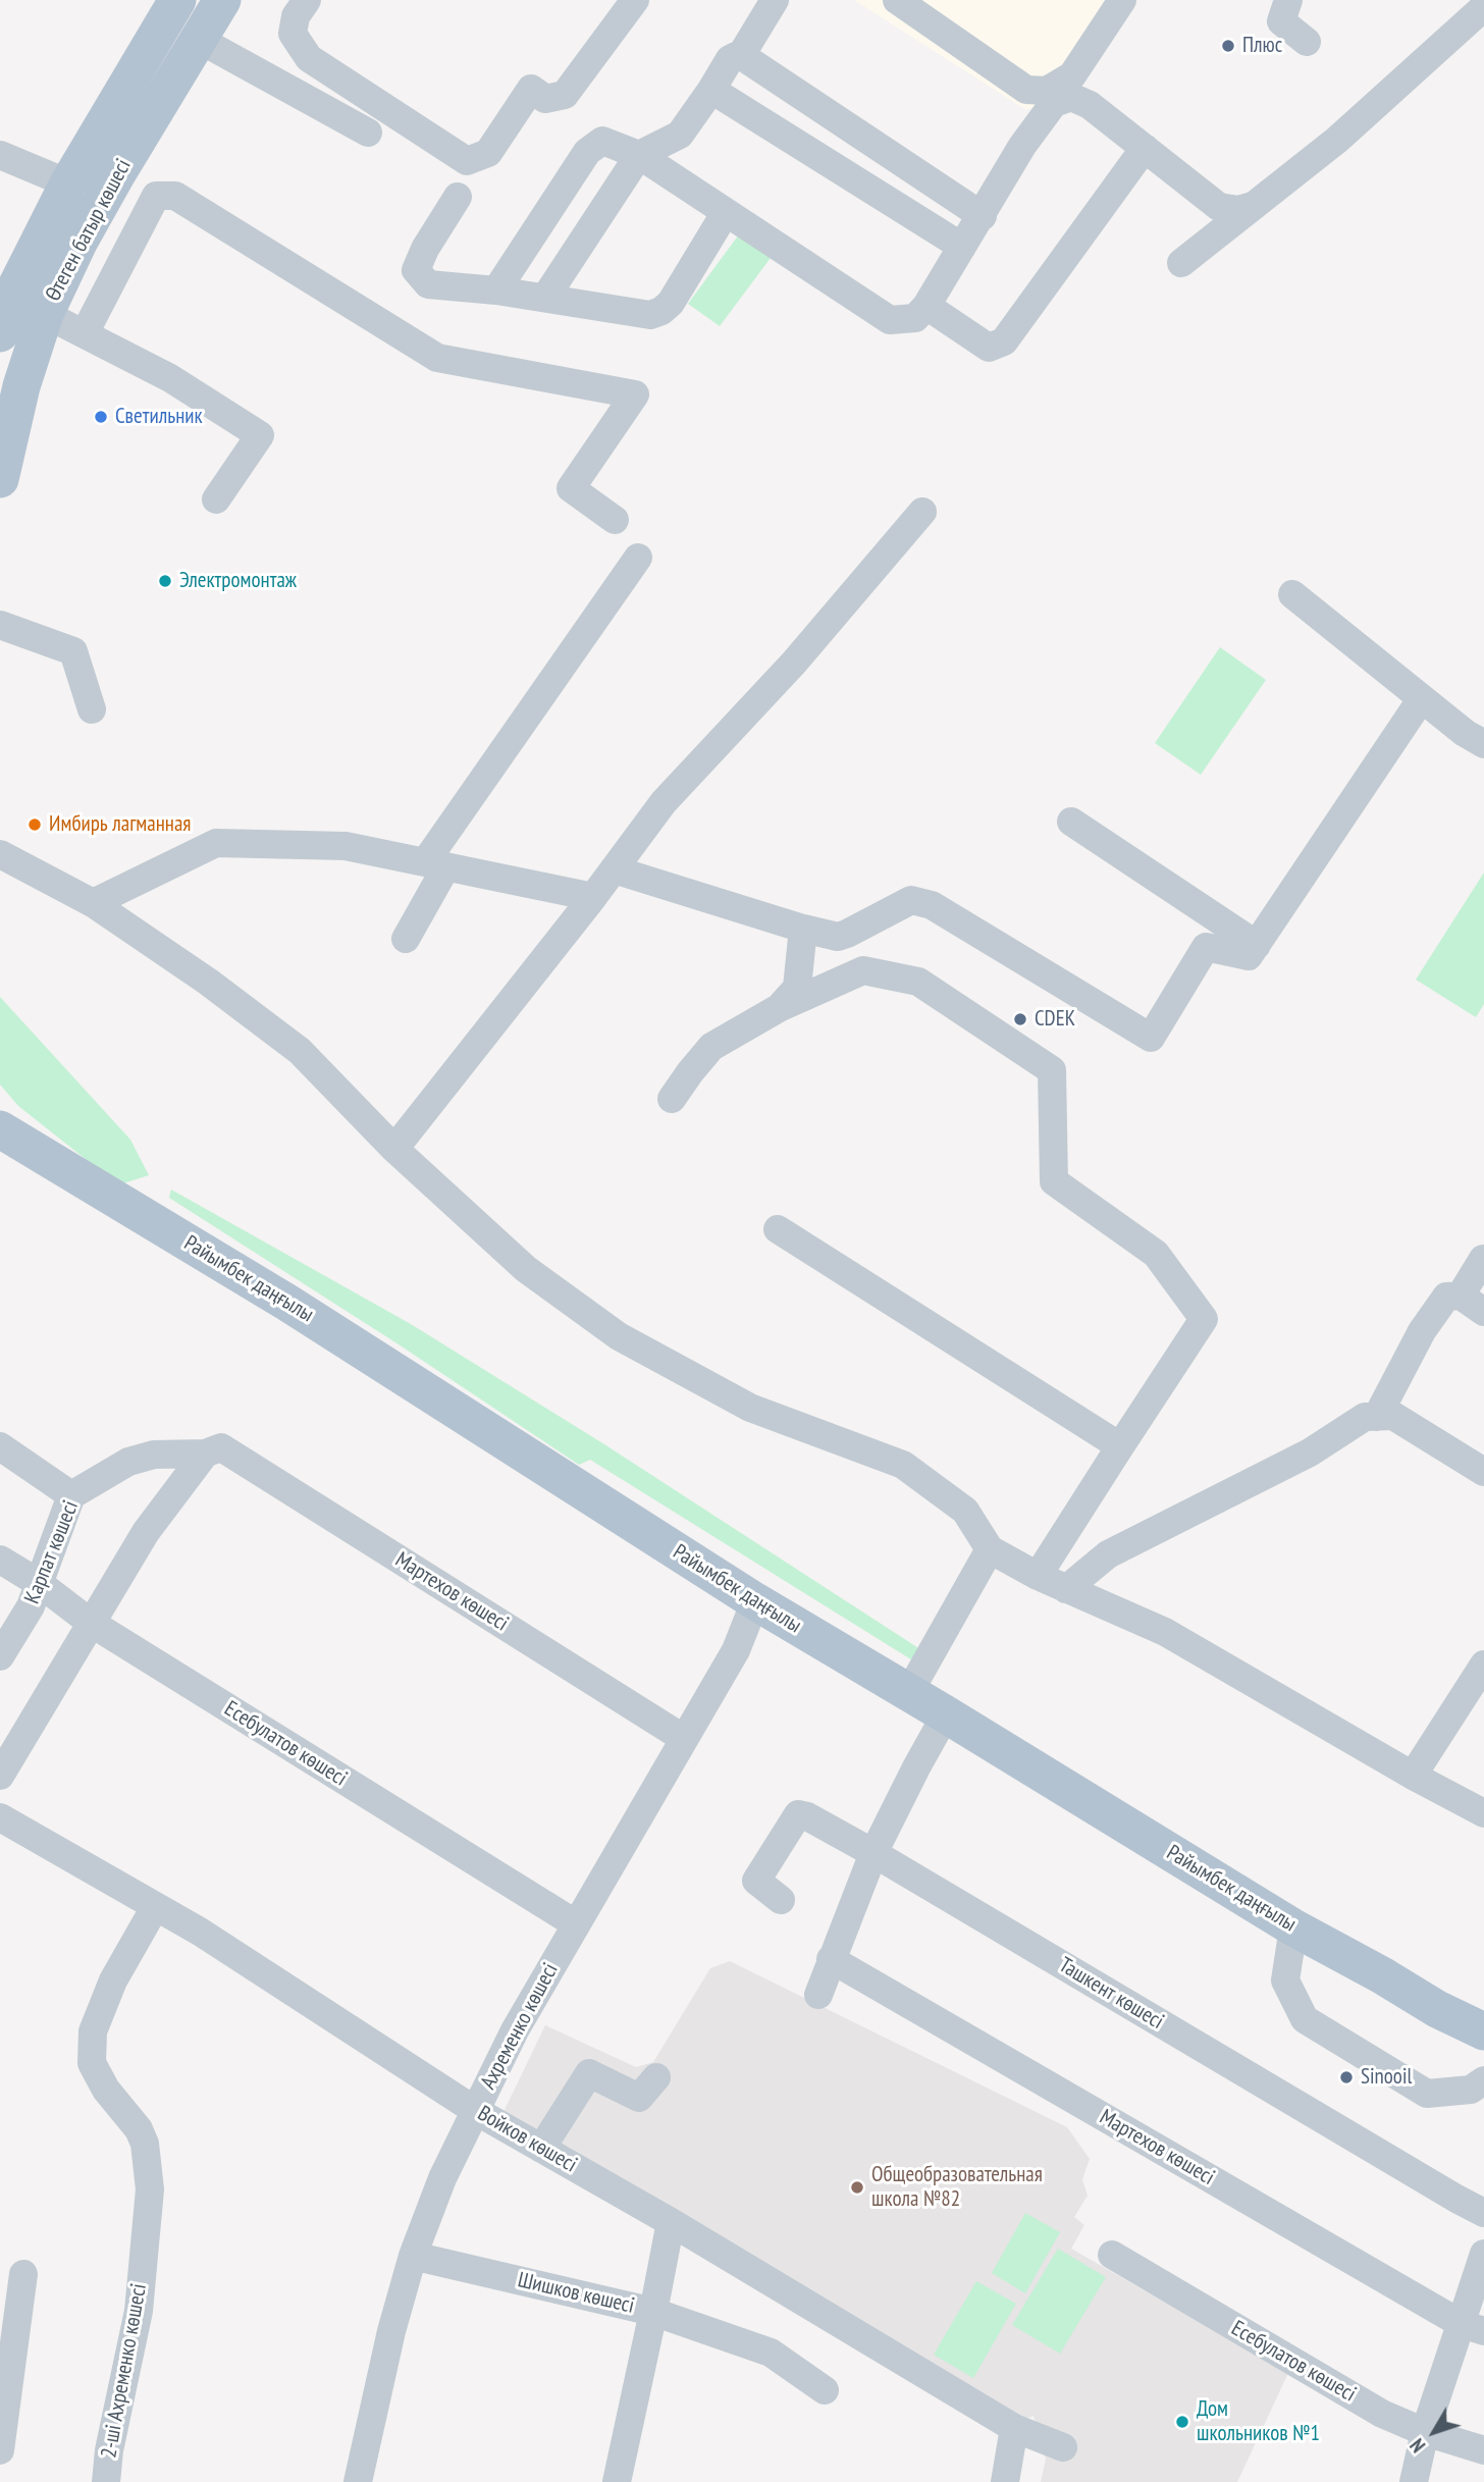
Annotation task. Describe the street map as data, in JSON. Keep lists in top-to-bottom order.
{
  "streets": {
    "main road": ["Өтеген батыр көшесі", "Райымбек даңғылы"],
    "street": [
      "Карпат көшесі",
      "Мартехов көшесі",
      "Есебулатов көшесі",
      "Ташкент көшесі",
      "Ахременко көшесі",
      "Войков көшесі",
      "Шишков көшесі",
      "2-ші Ахременко көшесі"
    ]
  },
  "crossings": [
    ["Райымбек даңғылы", "Ахременко көшесі"],
    ["Карпат көшесі", "Мартехов көшесі"],
    ["Карпат көшесі", "Есебулатов көшесі"],
    ["Мартехов көшесі", "Ахременко көшесі"],
    ["Есебулатов көшесі", "Ахременко көшесі"],
    ["Ахременко көшесі", "Войков көшесі"],
    ["Ахременко көшесі", "Шишков көшесі"],
    ["Войков көшесі", "2-ші Ахременко көшесі"]
  ],
  "places": [
    "Плюс",
    "Светильник",
    "Электромонтаж",
    "Имбирь лагманная",
    "CDEK",
    "Sinooil",
    "Общеобразовательная школа №82",
    "Дом школьников №1"
  ],
  "north": "bottom left"
}
